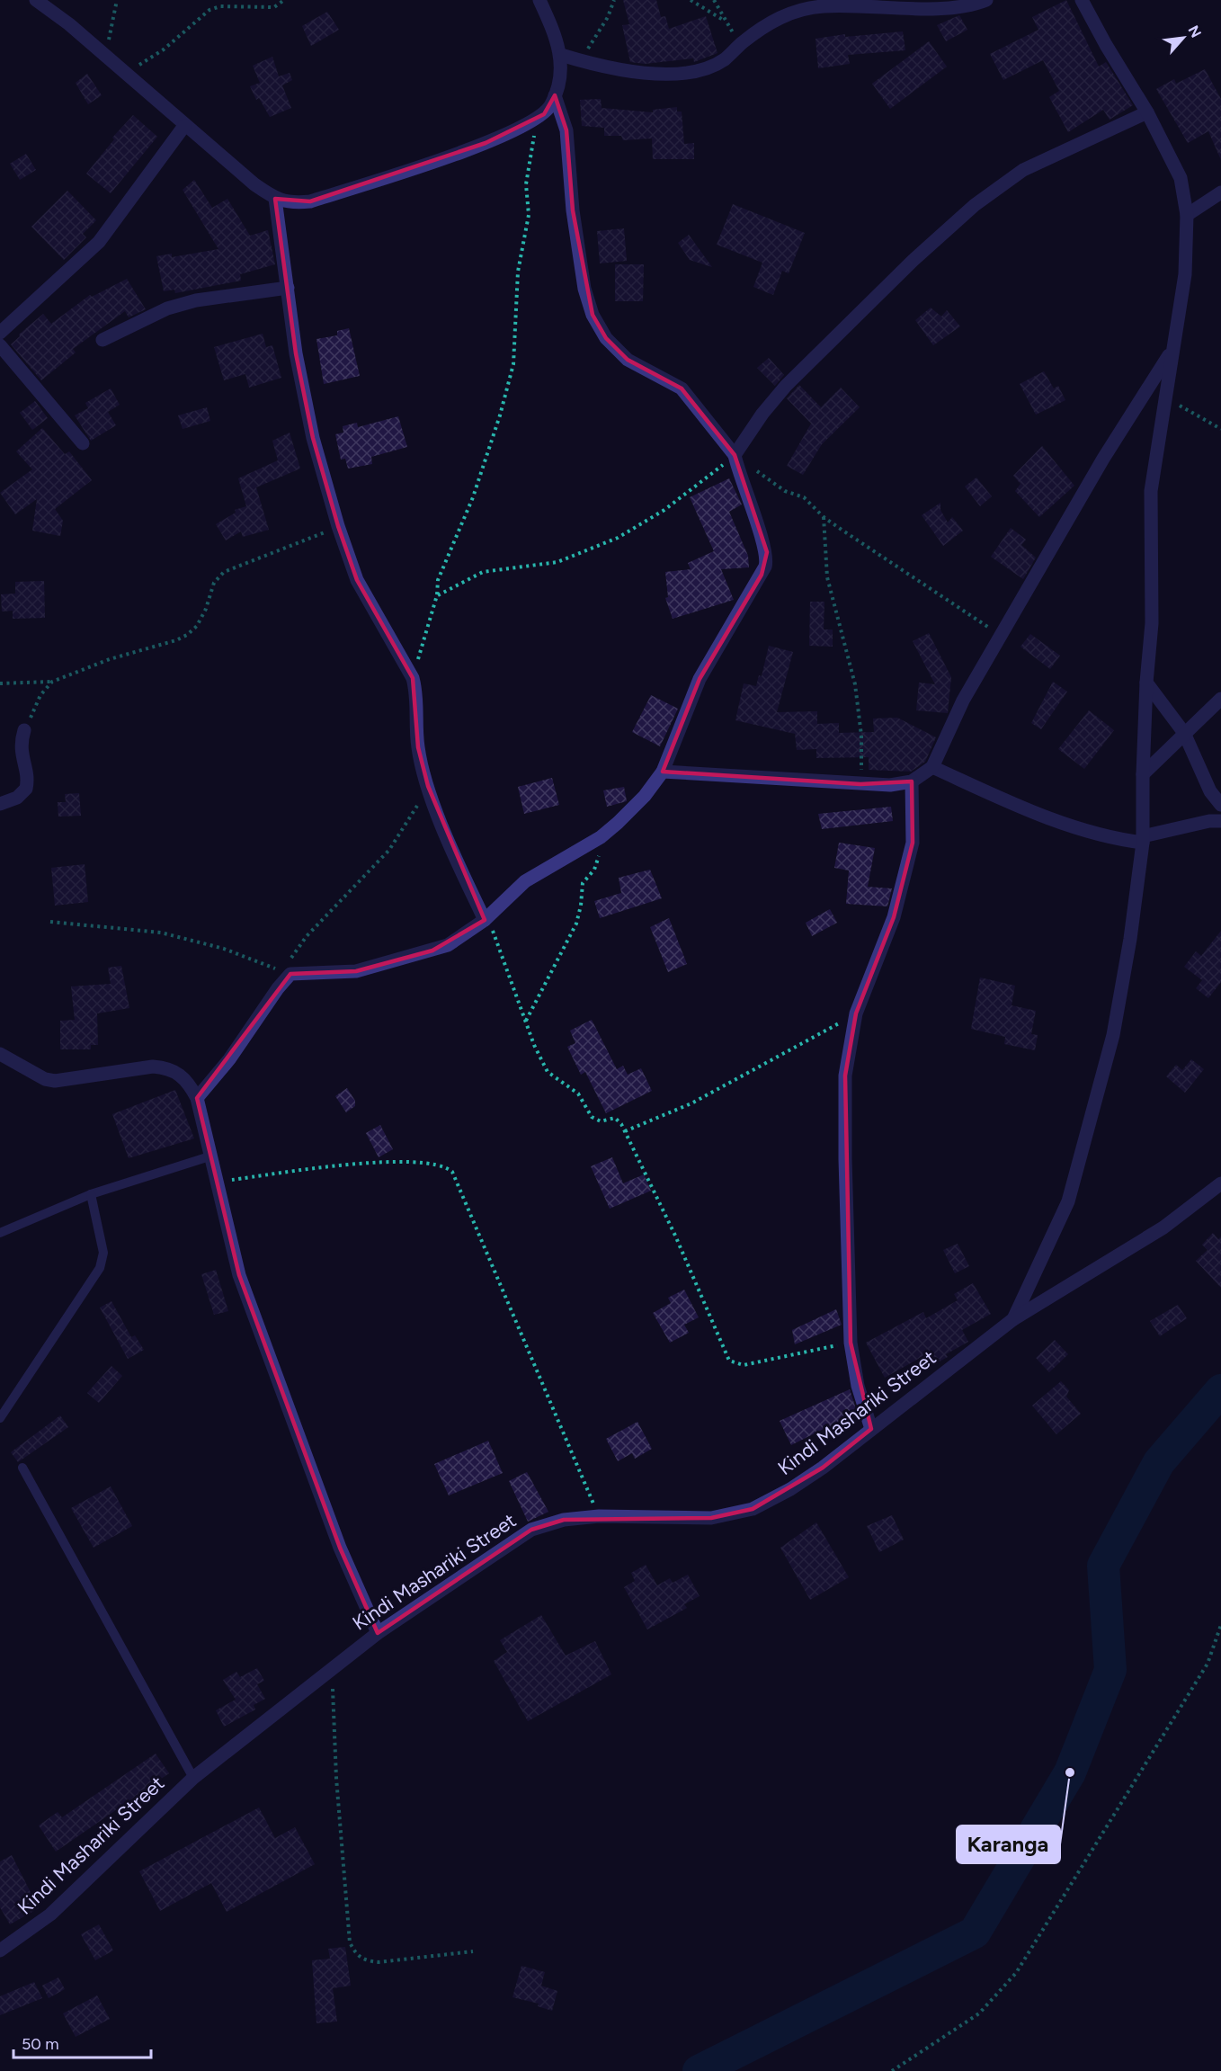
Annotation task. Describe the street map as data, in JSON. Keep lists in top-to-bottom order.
{
  "streets": {
    "street": ["Kindi Mashariki Street"]
  },
  "places": ["Karanga"],
  "scale_bar": "50 m",
  "north": "top right"
}
